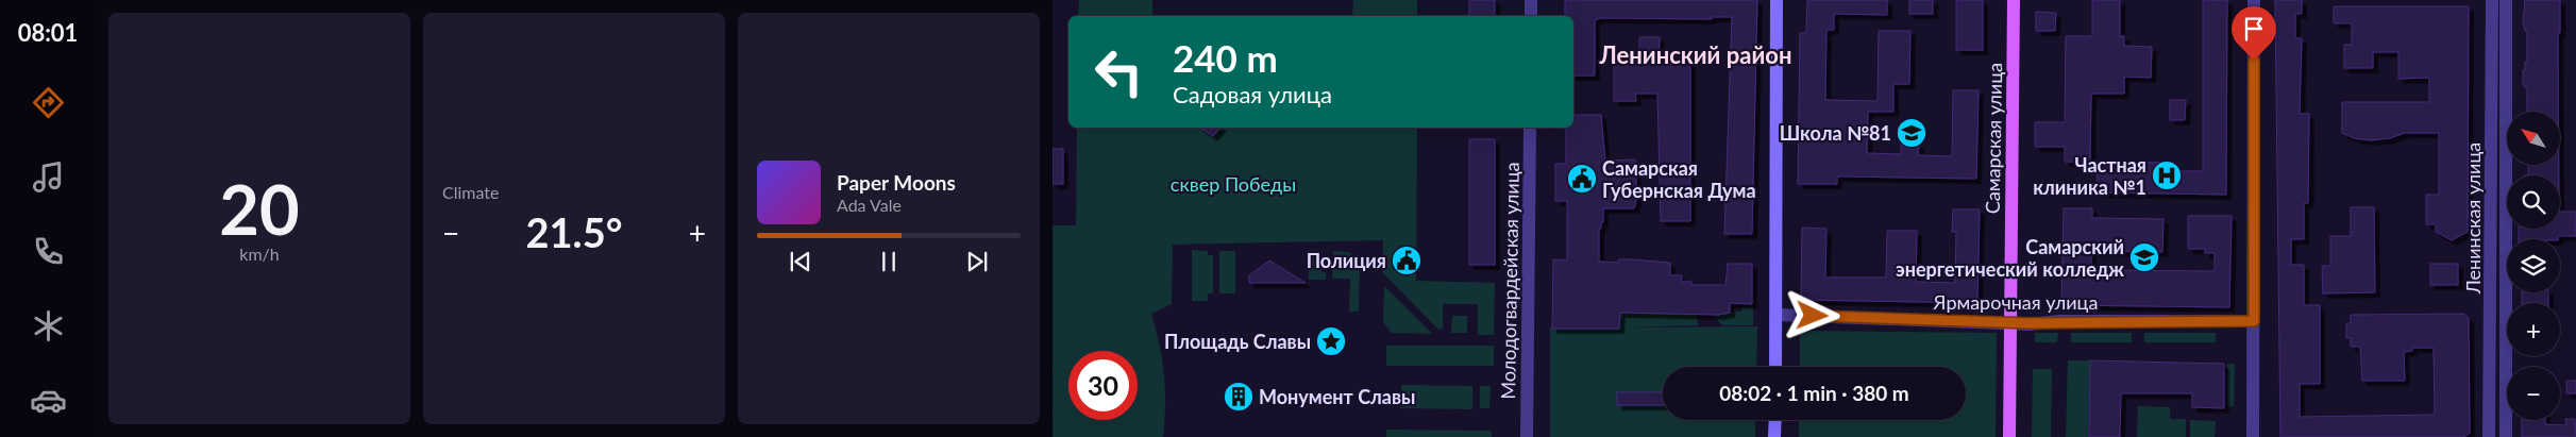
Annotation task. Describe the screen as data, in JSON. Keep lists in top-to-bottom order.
{
  "streets": {
    "main road": ["Самарская улица"],
    "street": ["Ленинская улица", "Молодогвардейская улица", "Ярмарочная улица"]
  },
  "crossings": [
    ["Самарская улица", "Ярмарочная улица"]
  ],
  "districts": ["Ленинский район"],
  "parks": ["сквер Победы"],
  "places": {
    "school or university": ["Школа №81", "Самарский энергетический колледж"],
    "hospital": ["Частная клиника №1"],
    "public building": ["Самарская Губернская Дума", "Полиция"],
    "place": ["Площадь Славы"],
    "building": ["Монумент Славы"]
  },
  "north": "top left",
  "page": {
    "tabs": "08:01",
    "tile": [
      ["20", "km/h"],
      "Climate"
    ],
    "turn": ["240 m", "Садовая улица"],
    "map_buttons": ["+", "−"],
    "song": ["Paper Moons", "Ada Vale"],
    "heat": ["−", "21.5°", "+"],
    "limit": "30",
    "trip": "08:02 · 1 min · 380 m"
  }
}
